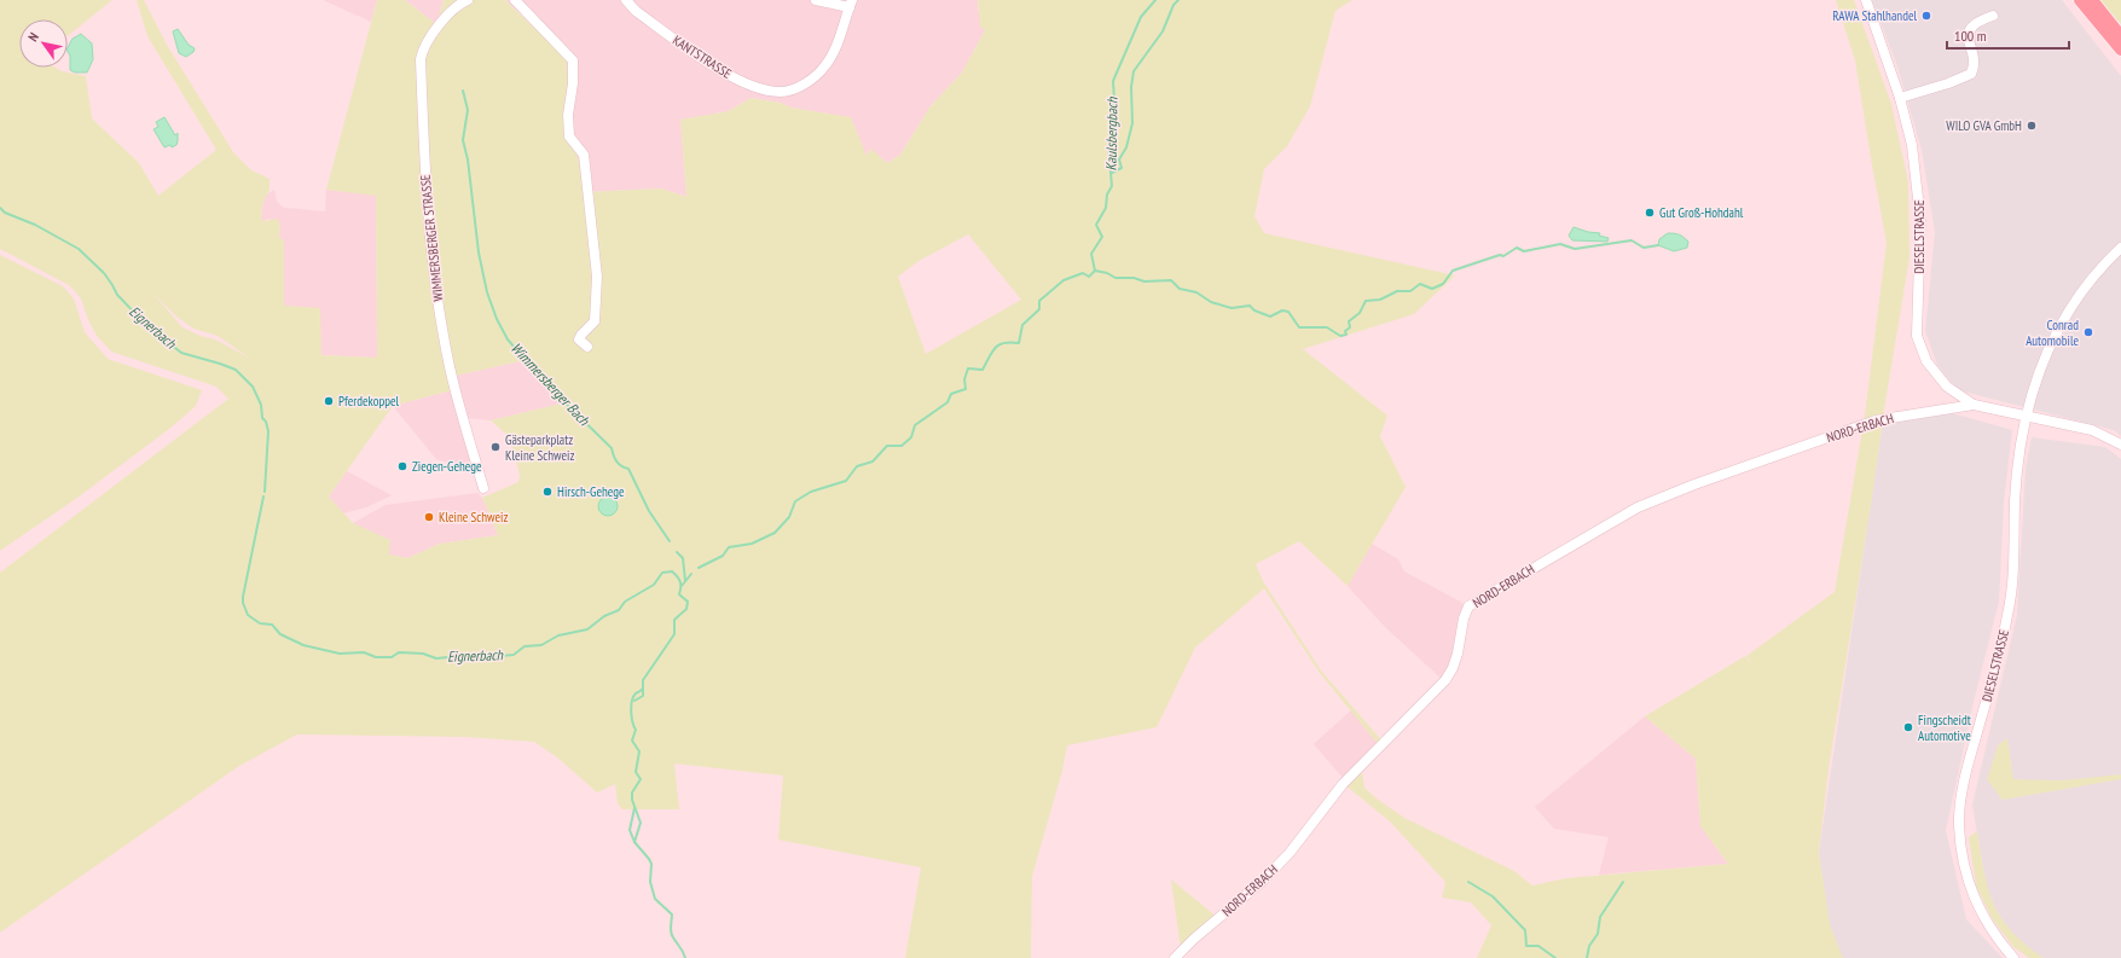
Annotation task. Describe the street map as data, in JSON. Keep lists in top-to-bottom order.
{
  "streets": {
    "street": [
      "KANTSTRASSE",
      "DIESELSTRASSE",
      "WIMMERSBERGER STRASSE",
      "NORD-ERBACH"
    ]
  },
  "crossings": [
    ["DIESELSTRASSE", "NORD-ERBACH"]
  ],
  "water": ["Kaulsbergbach", "Eignerbach", "Wimmersberger Bach"],
  "places": [
    "RAWA Stahlhandel",
    "WILO GVA GmbH",
    "Gut Groß-Hohdahl",
    "Conrad Automobile",
    "Pferdekoppel",
    "Gästeparkplatz Kleine Schweiz",
    "Ziegen-Gehege",
    "Hirsch-Gehege",
    "Kleine Schweiz",
    "Fingscheidt Automotive"
  ],
  "scale_bar": "100 m",
  "north": "top left"
}
